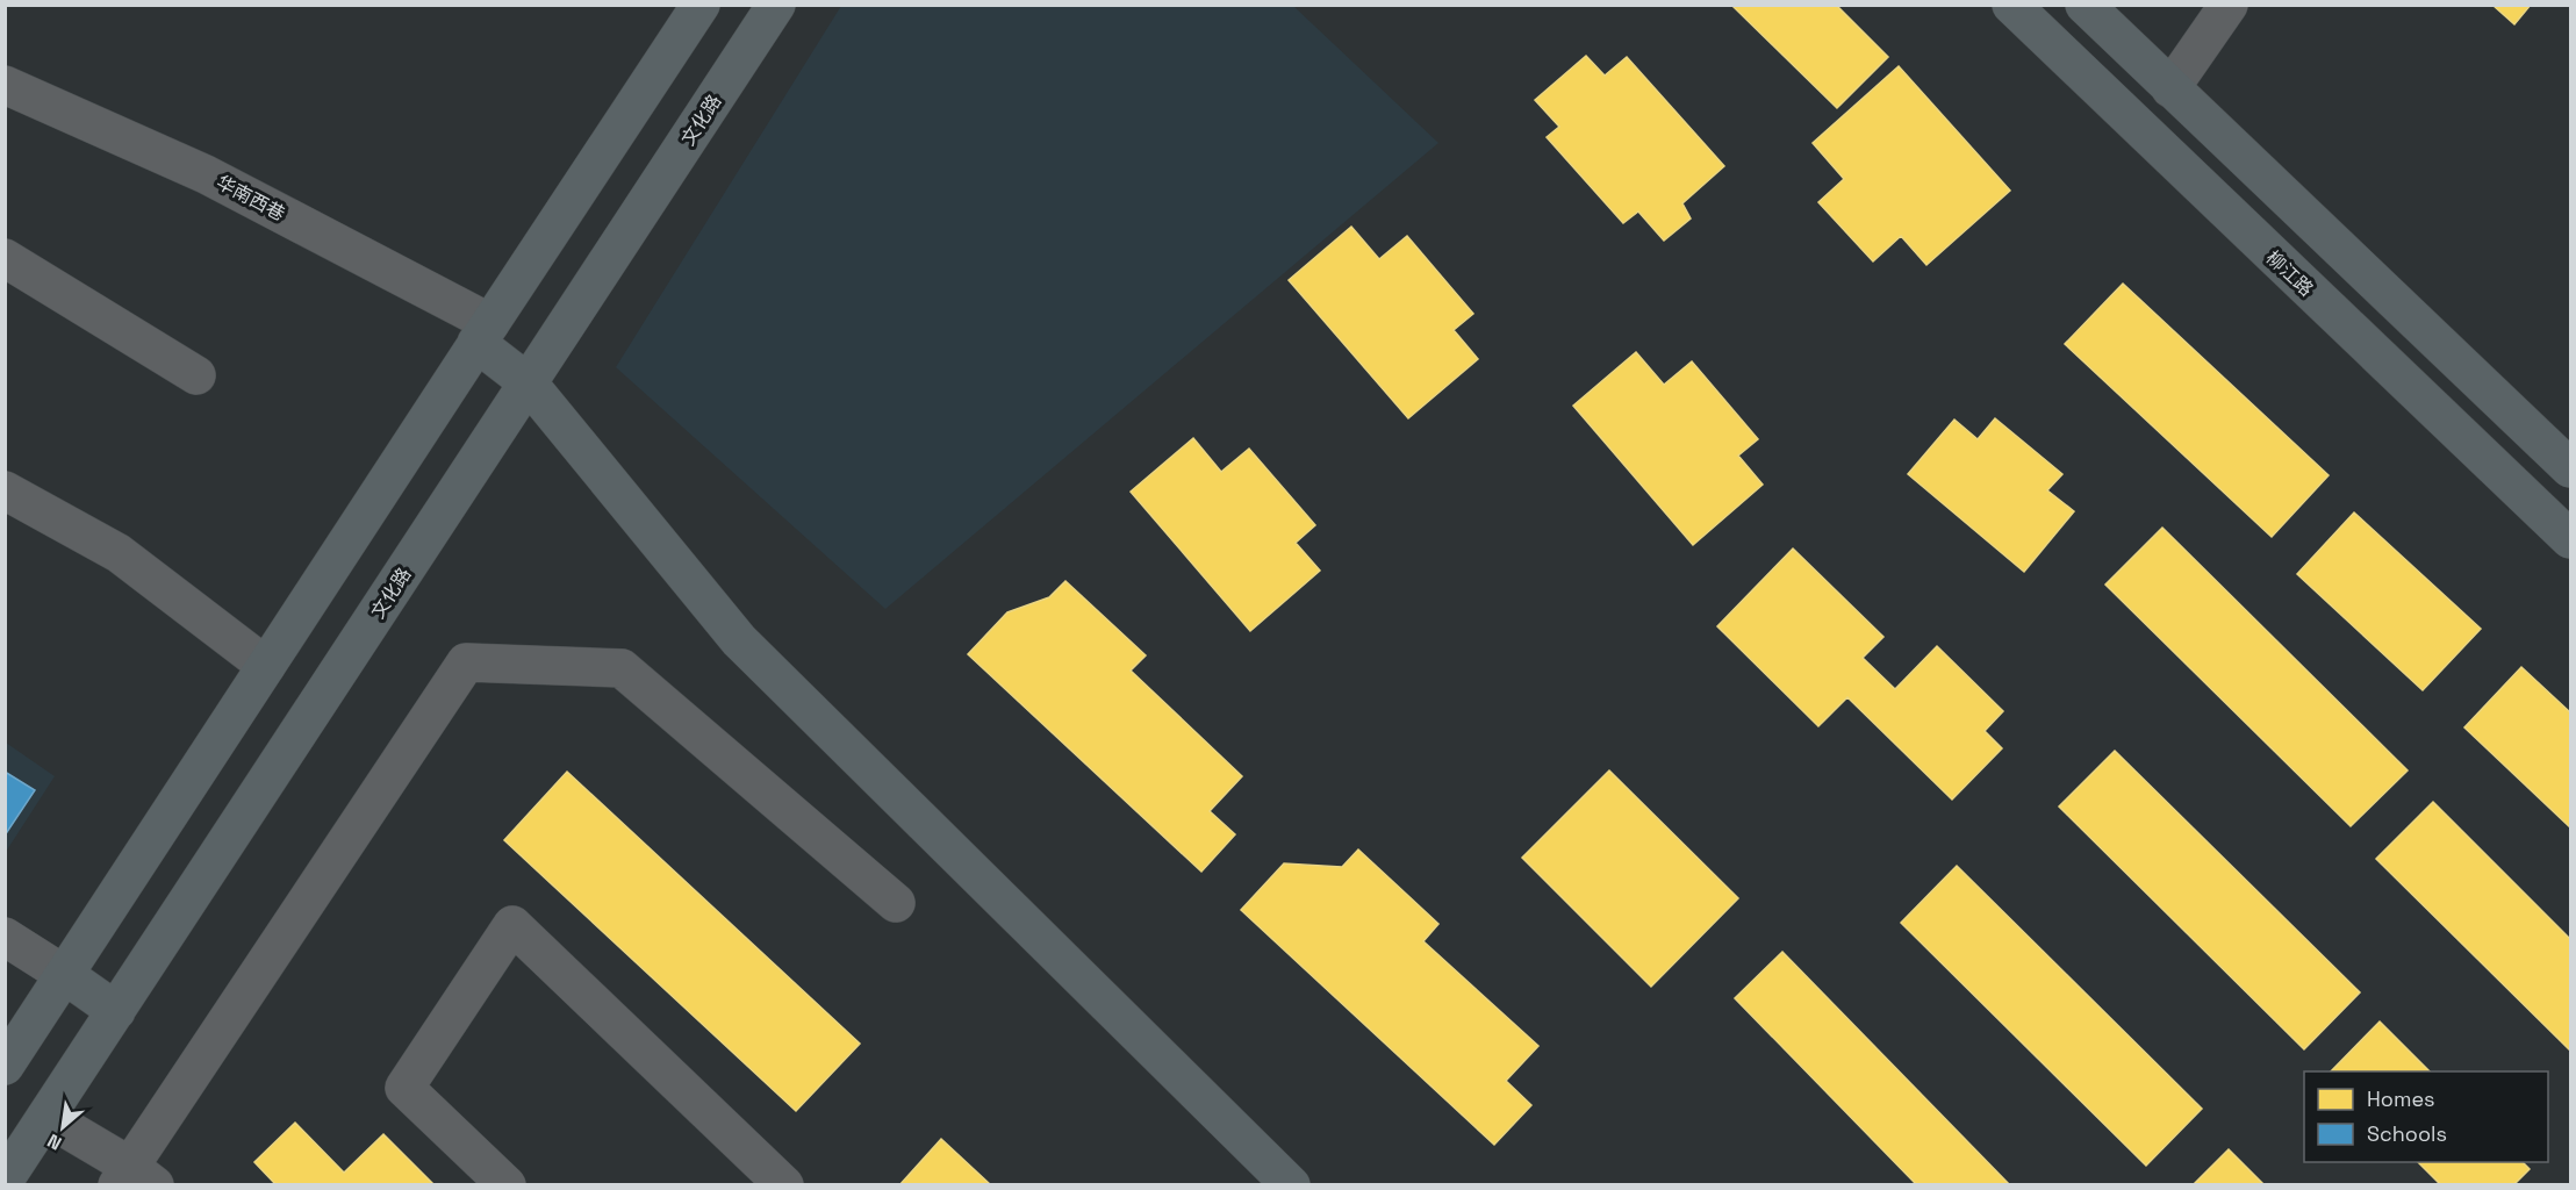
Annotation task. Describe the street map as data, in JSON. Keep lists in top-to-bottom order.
{
  "streets": {
    "street": ["文化路", "华南西巷", "柳江路"]
  },
  "legend": ["Homes", "Schools"],
  "north": "bottom left"
}
